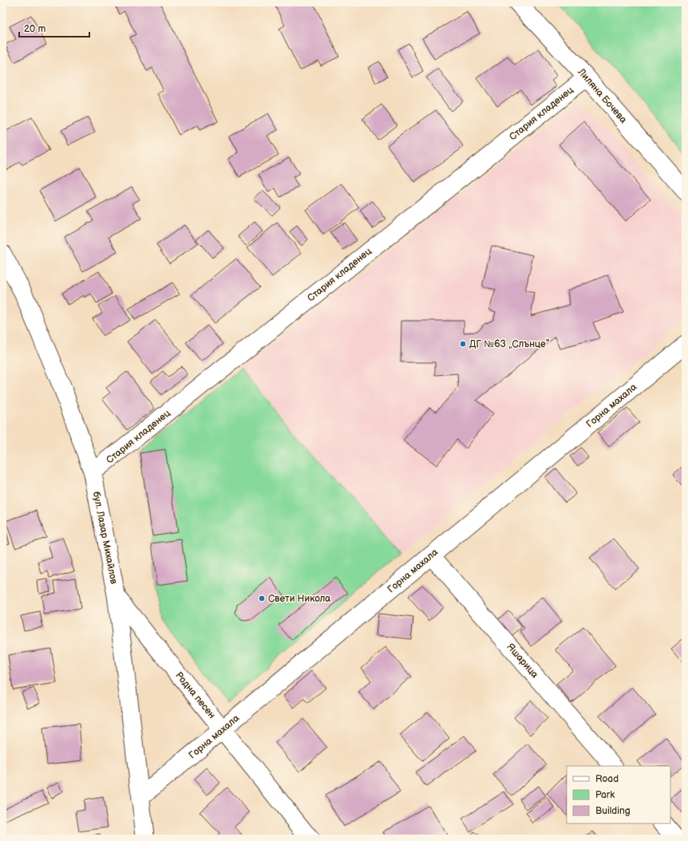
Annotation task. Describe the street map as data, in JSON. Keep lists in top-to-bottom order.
{
  "streets": {
    "street": [
      "Лиляна Бочева",
      "Стария кладенец",
      "Горна махала",
      "бул. Лазар Михайлов",
      "Яшарица",
      "Родна песен"
    ]
  },
  "crossings": [
    ["Лиляна Бочева", "Стария кладенец"],
    ["Стария кладенец", "бул. Лазар Михайлов"],
    ["Горна махала", "бул. Лазар Михайлов"],
    ["Горна махала", "Яшарица"],
    ["Горна махала", "Родна песен"],
    ["бул. Лазар Михайлов", "Родна песен"]
  ],
  "places": ["ДГ №63 „Слънце“", "Свети Никола"],
  "legend": ["Road", "Park", "Building"],
  "scale_bar": "20 m"
}
